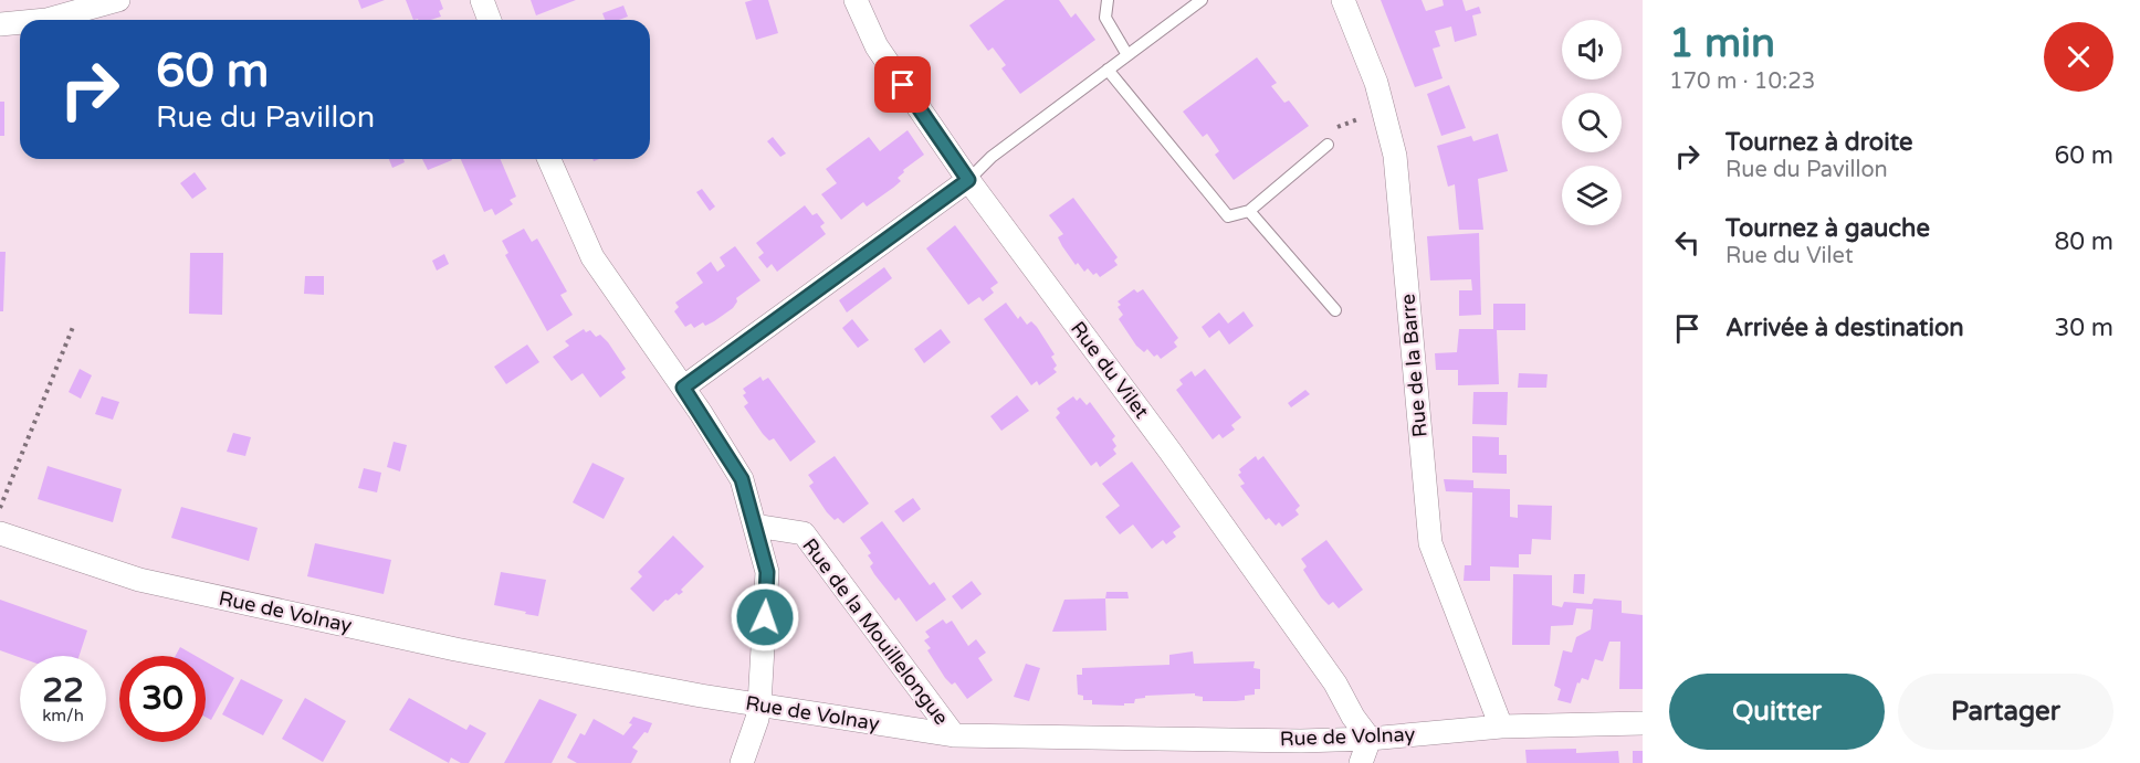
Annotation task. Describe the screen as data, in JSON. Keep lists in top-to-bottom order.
{
  "streets": {
    "street": [
      "Rue de la Barre",
      "Rue du Vilet",
      "Rue de Volnay",
      "Rue de la Mouillelongue"
    ]
  },
  "crossings": [
    ["Rue de la Barre", "Rue de Volnay"],
    ["Rue du Vilet", "Rue de Volnay"],
    ["Rue de Volnay", "Rue de la Mouillelongue"]
  ],
  "page": {
    "heading": ["1 min", "170 m · 10:23"],
    "turn": ["60 m", "Rue du Pavillon"],
    "list": [
      {
        "name": "Tournez à droite",
        "note": "Rue du Pavillon",
        "value": "60 m"
      },
      {
        "name": "Tournez à gauche",
        "note": "Rue du Vilet",
        "value": "80 m"
      },
      {
        "name": "Arrivée à destination",
        "value": "30 m"
      }
    ],
    "speed": "22 km/h",
    "limit": "30",
    "buttons": ["Quitter", "Partager"]
  }
}
